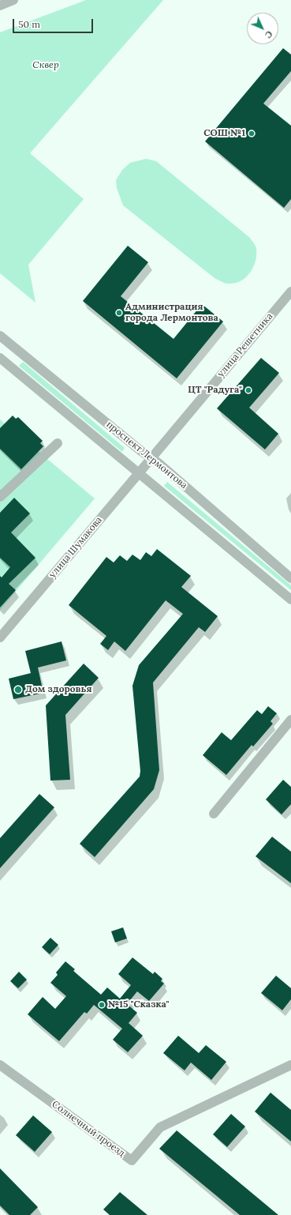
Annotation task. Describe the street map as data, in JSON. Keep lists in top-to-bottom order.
{
  "streets": {
    "street": [
      "улица Решетника",
      "проспект Лермонтова",
      "улица Шумакова",
      "Солнечный проезд"
    ]
  },
  "crossings": [
    ["улица Решетника", "проспект Лермонтова"],
    ["улица Решетника", "улица Шумакова"],
    ["проспект Лермонтова", "улица Шумакова"]
  ],
  "parks": ["Сквер"],
  "places": [
    "СОШ №1",
    "Администрация города Лермонтова",
    "ЦТ \"Радуга\"",
    "Дом здоровья",
    "№15 \"Сказка\""
  ],
  "scale_bar": "50 m",
  "north": "bottom right"
}
